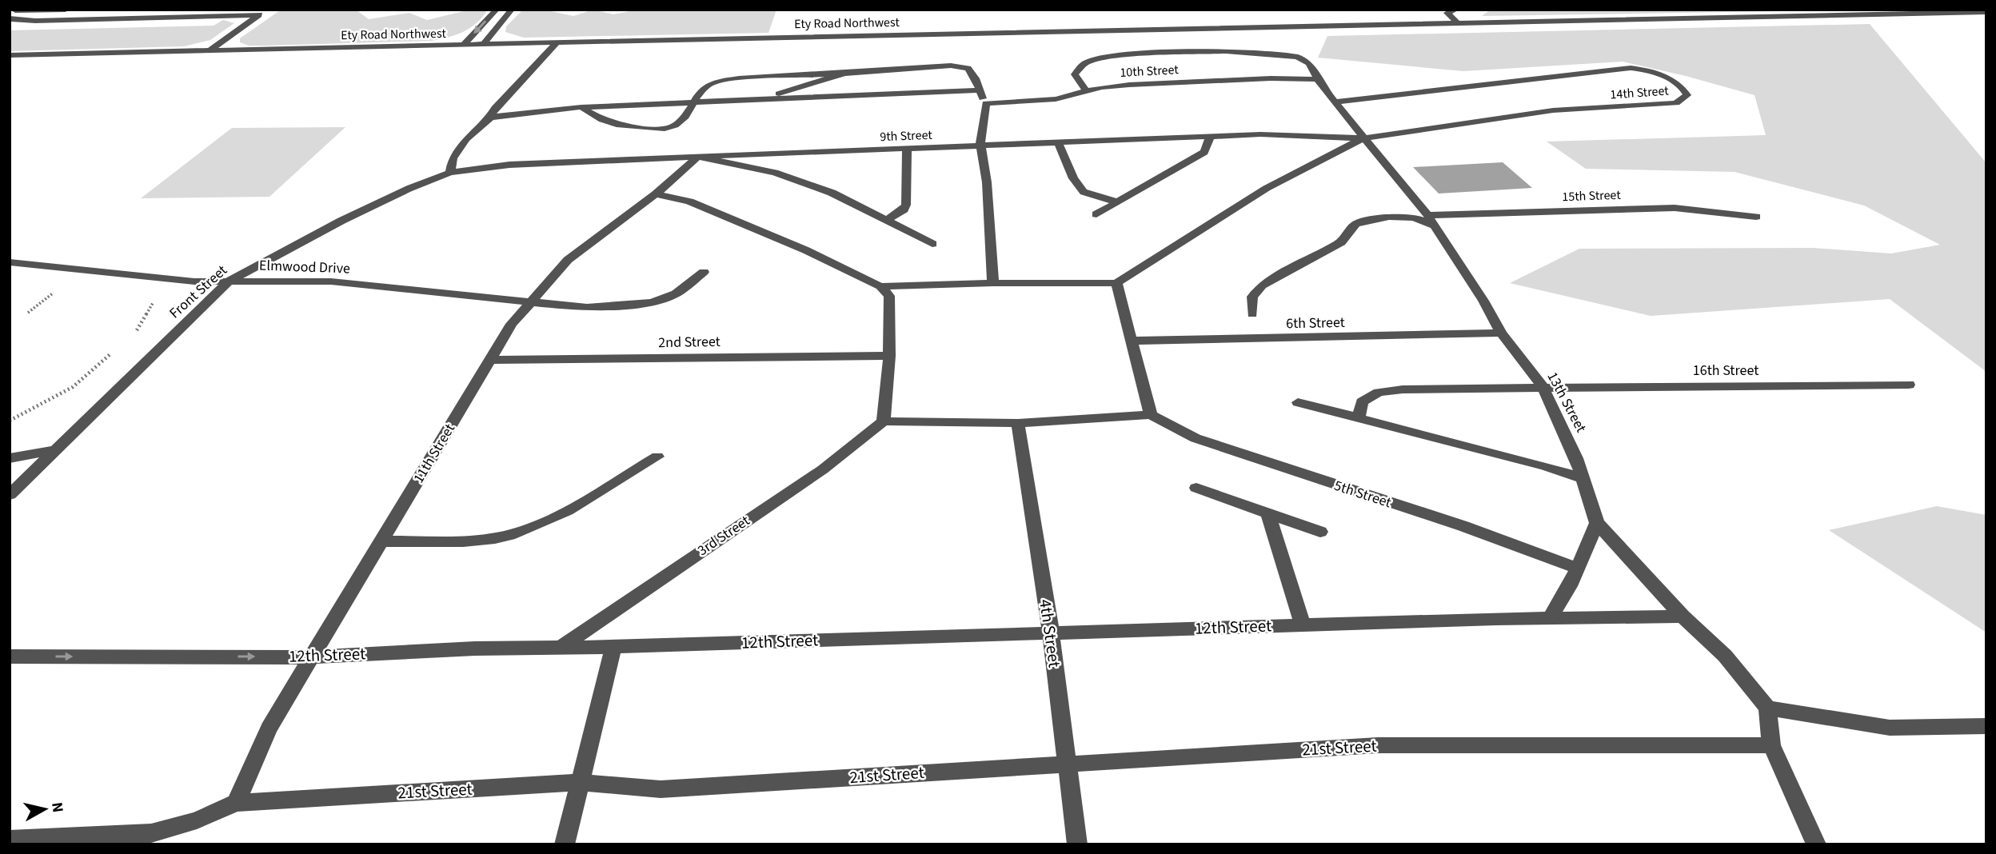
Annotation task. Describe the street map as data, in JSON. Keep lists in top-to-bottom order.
{
  "streets": {
    "street": [
      "Ety Road Northwest",
      "10th Street",
      "14th Street",
      "9th Street",
      "15th Street",
      "Elmwood Drive",
      "Front Street",
      "6th Street",
      "2nd Street",
      "16th Street",
      "13th Street",
      "11th Street",
      "5th Street",
      "3rd Street",
      "12th Street",
      "4th Street",
      "21st Street"
    ]
  },
  "crossings": [
    ["10th Street", "13th Street"],
    ["14th Street", "9th Street"],
    ["14th Street", "13th Street"],
    ["9th Street", "Front Street"],
    ["9th Street", "13th Street"],
    ["9th Street", "11th Street"],
    ["15th Street", "13th Street"],
    ["Elmwood Drive", "Front Street"],
    ["Elmwood Drive", "11th Street"],
    ["6th Street", "13th Street"],
    ["2nd Street", "11th Street"],
    ["16th Street", "13th Street"],
    ["13th Street", "12th Street"],
    ["11th Street", "12th Street"],
    ["11th Street", "21st Street"],
    ["3rd Street", "12th Street"],
    ["12th Street", "4th Street"],
    ["4th Street", "21st Street"]
  ],
  "north": "right"
}
